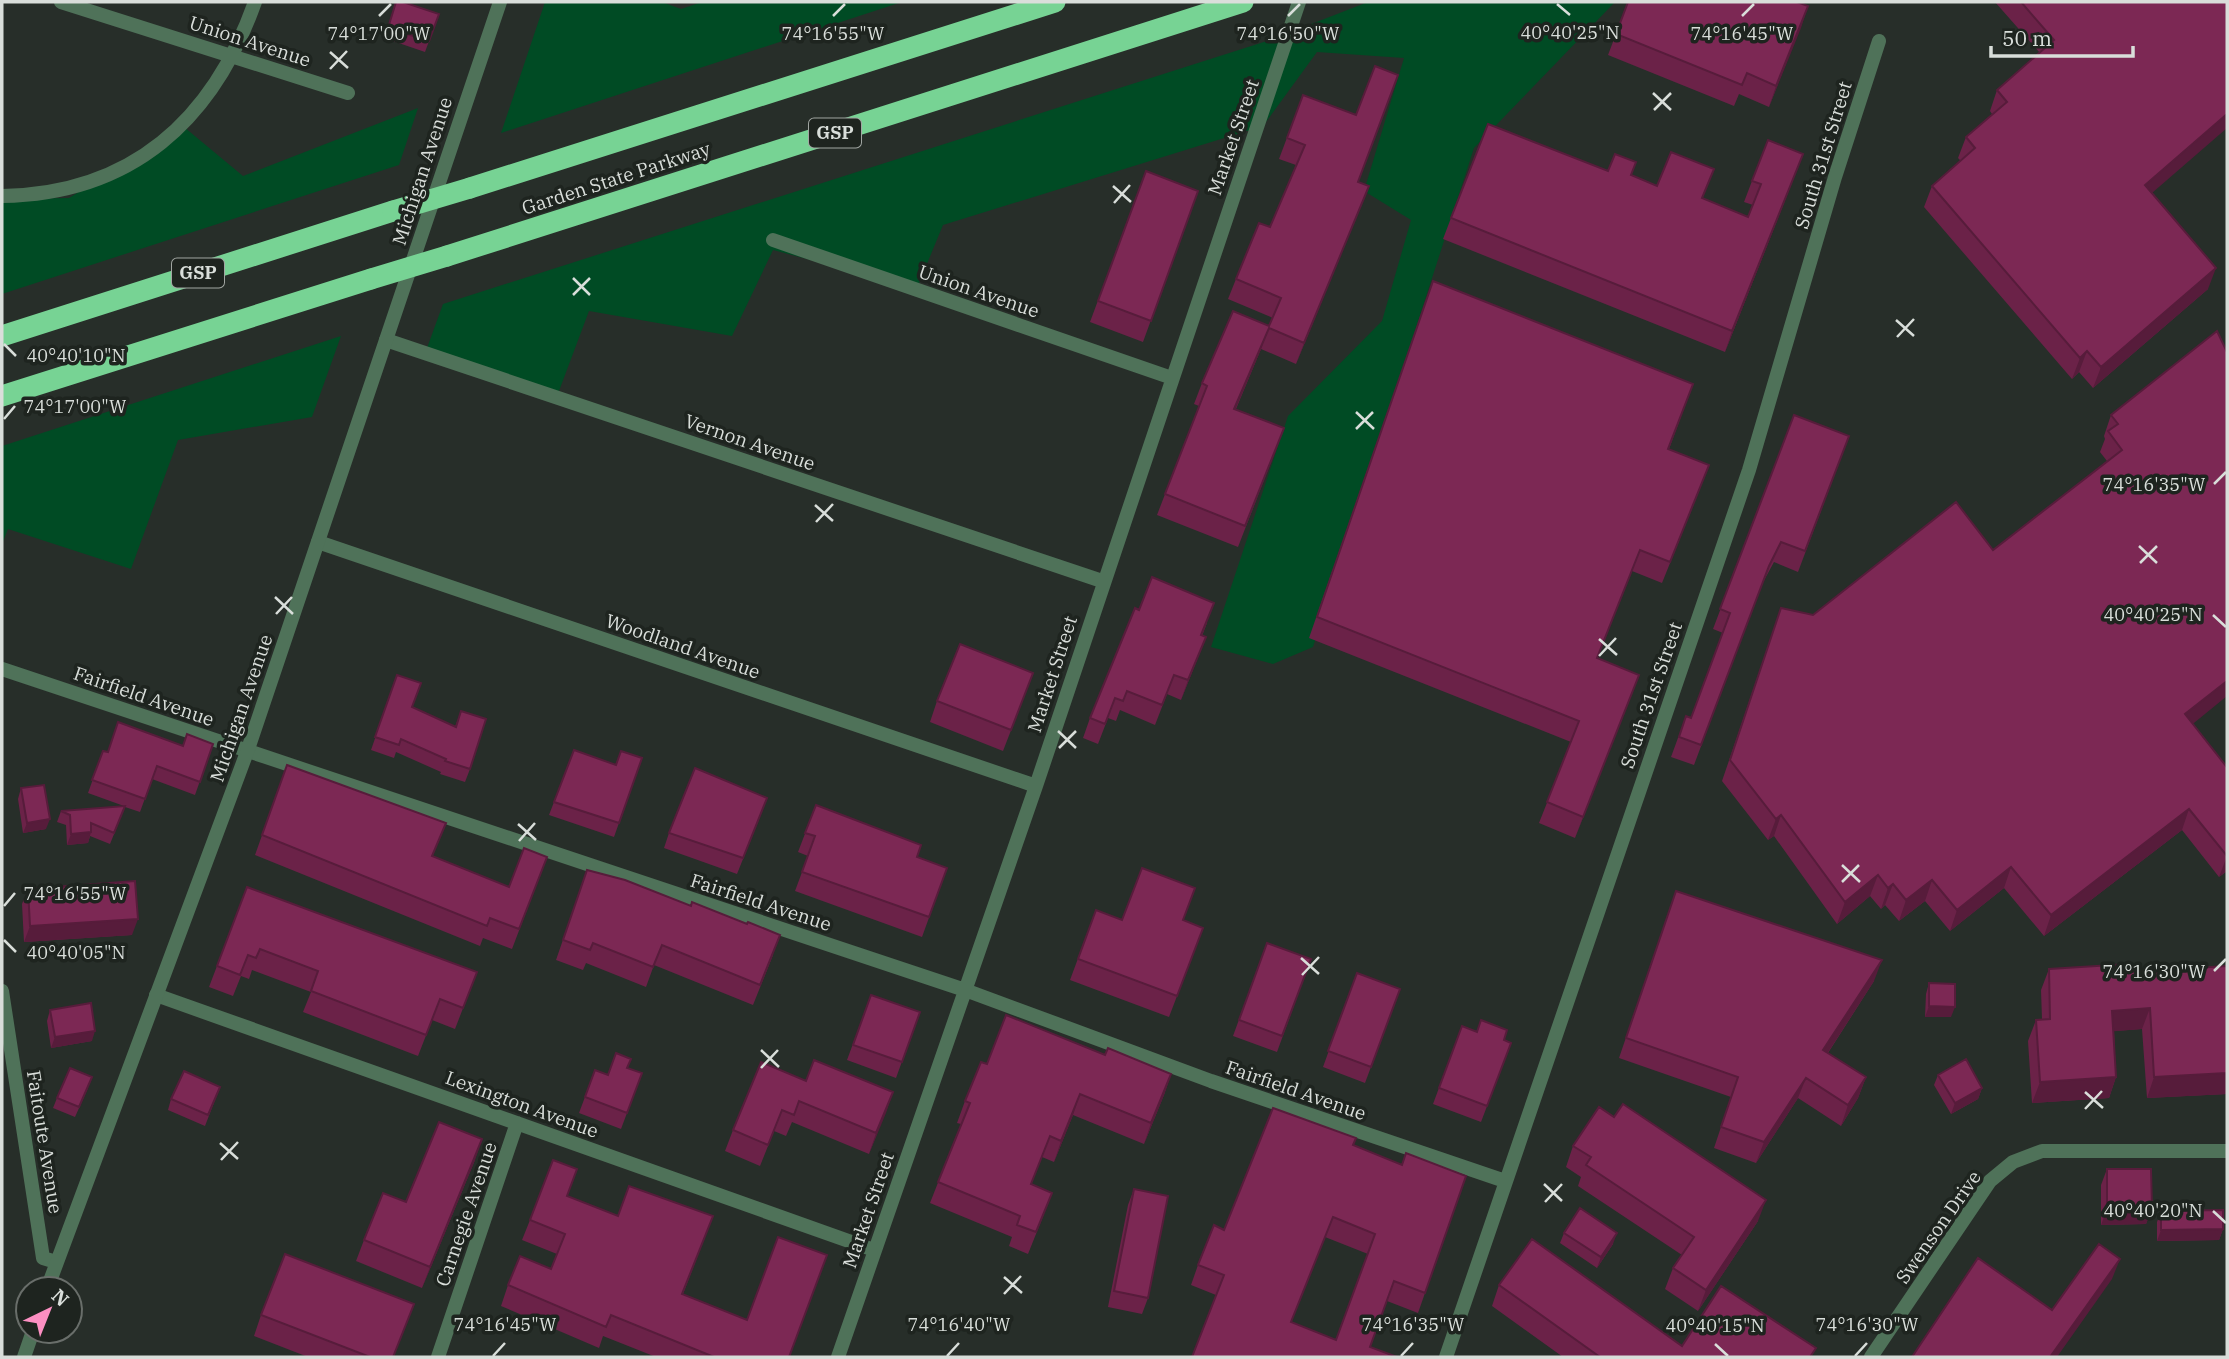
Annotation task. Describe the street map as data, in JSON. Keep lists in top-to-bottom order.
{
  "streets": {
    "highway": ["GSP", "Garden State Parkway"],
    "street": [
      "Union Avenue",
      "Market Street",
      "South 31st Street",
      "Michigan Avenue",
      "Vernon Avenue",
      "Woodland Avenue",
      "Fairfield Avenue",
      "Lexington Avenue",
      "Faitoute Avenue",
      "Carnegie Avenue",
      "Swenson Drive"
    ]
  },
  "crossings": [
    ["Union Avenue", "Market Street"],
    ["Market Street", "Vernon Avenue"],
    ["Market Street", "Woodland Avenue"],
    ["Market Street", "Fairfield Avenue"],
    ["Market Street", "Lexington Avenue"],
    ["South 31st Street", "Fairfield Avenue"],
    ["Michigan Avenue", "Vernon Avenue"],
    ["Michigan Avenue", "Woodland Avenue"],
    ["Michigan Avenue", "Fairfield Avenue"],
    ["Michigan Avenue", "Lexington Avenue"],
    ["Michigan Avenue", "Faitoute Avenue"],
    ["Lexington Avenue", "Carnegie Avenue"]
  ],
  "scale_bar": "50 m",
  "north": "top right",
  "coordinates": [
    "40°40'25\"N",
    "74°17'00\"W",
    "74°16'55\"W",
    "74°16'50\"W",
    "74°16'45\"W",
    "40°40'10\"N",
    "74°16'35\"W",
    "40°40'05\"N",
    "74°16'30\"W",
    "40°40'20\"N",
    "74°16'40\"W",
    "40°40'15\"N"
  ]
}
